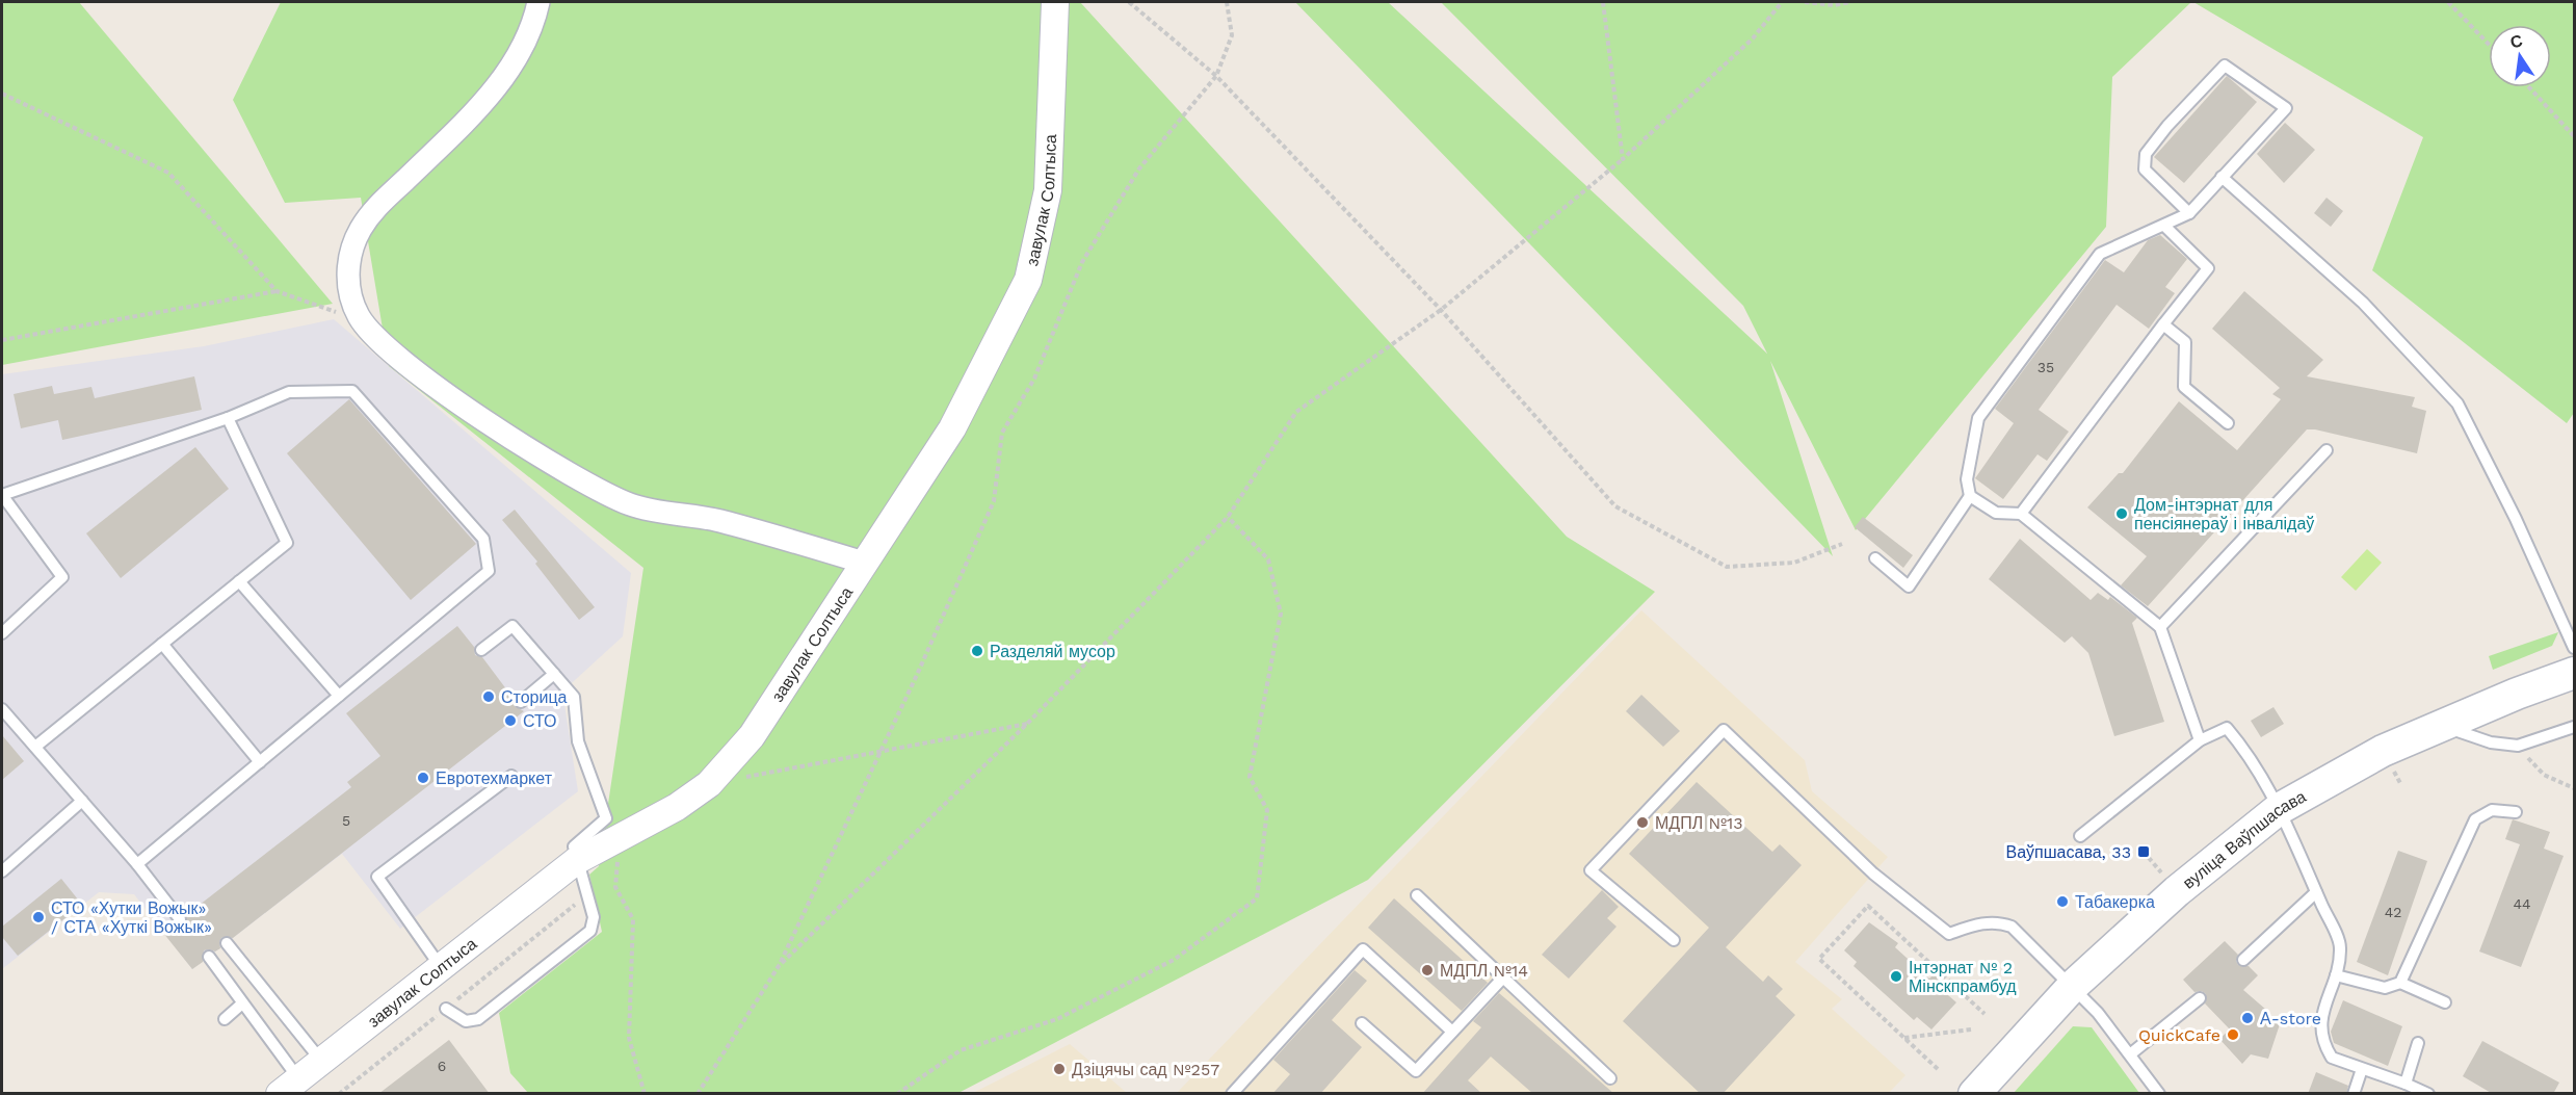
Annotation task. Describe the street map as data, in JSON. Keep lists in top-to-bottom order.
{
  "streets": {
    "main road": ["вуліца Ваўпшасава"],
    "street": ["завулак Солтыса"]
  },
  "places": {
    "other": [
      "Дом-інтэрнат для пенсіянераў і інвалідаў",
      "Разделяй мусор",
      "Сторица",
      "СТО",
      "Евротехмаркет",
      "МДПЛ №13",
      "Табакерка",
      "СТО «Хутки Вожык» / СТА «Хуткі Вожык»",
      "МДПЛ №14",
      "Інтэрнат № 2 Мінскпрамбуд",
      "А-store",
      "QuickCafe",
      "Дзіцячы сад №257"
    ],
    "transit": ["Ваўпшасава, 33"]
  },
  "house_numbers": [
    "35",
    "5",
    "44",
    "42",
    "6"
  ],
  "north": "top"
}
